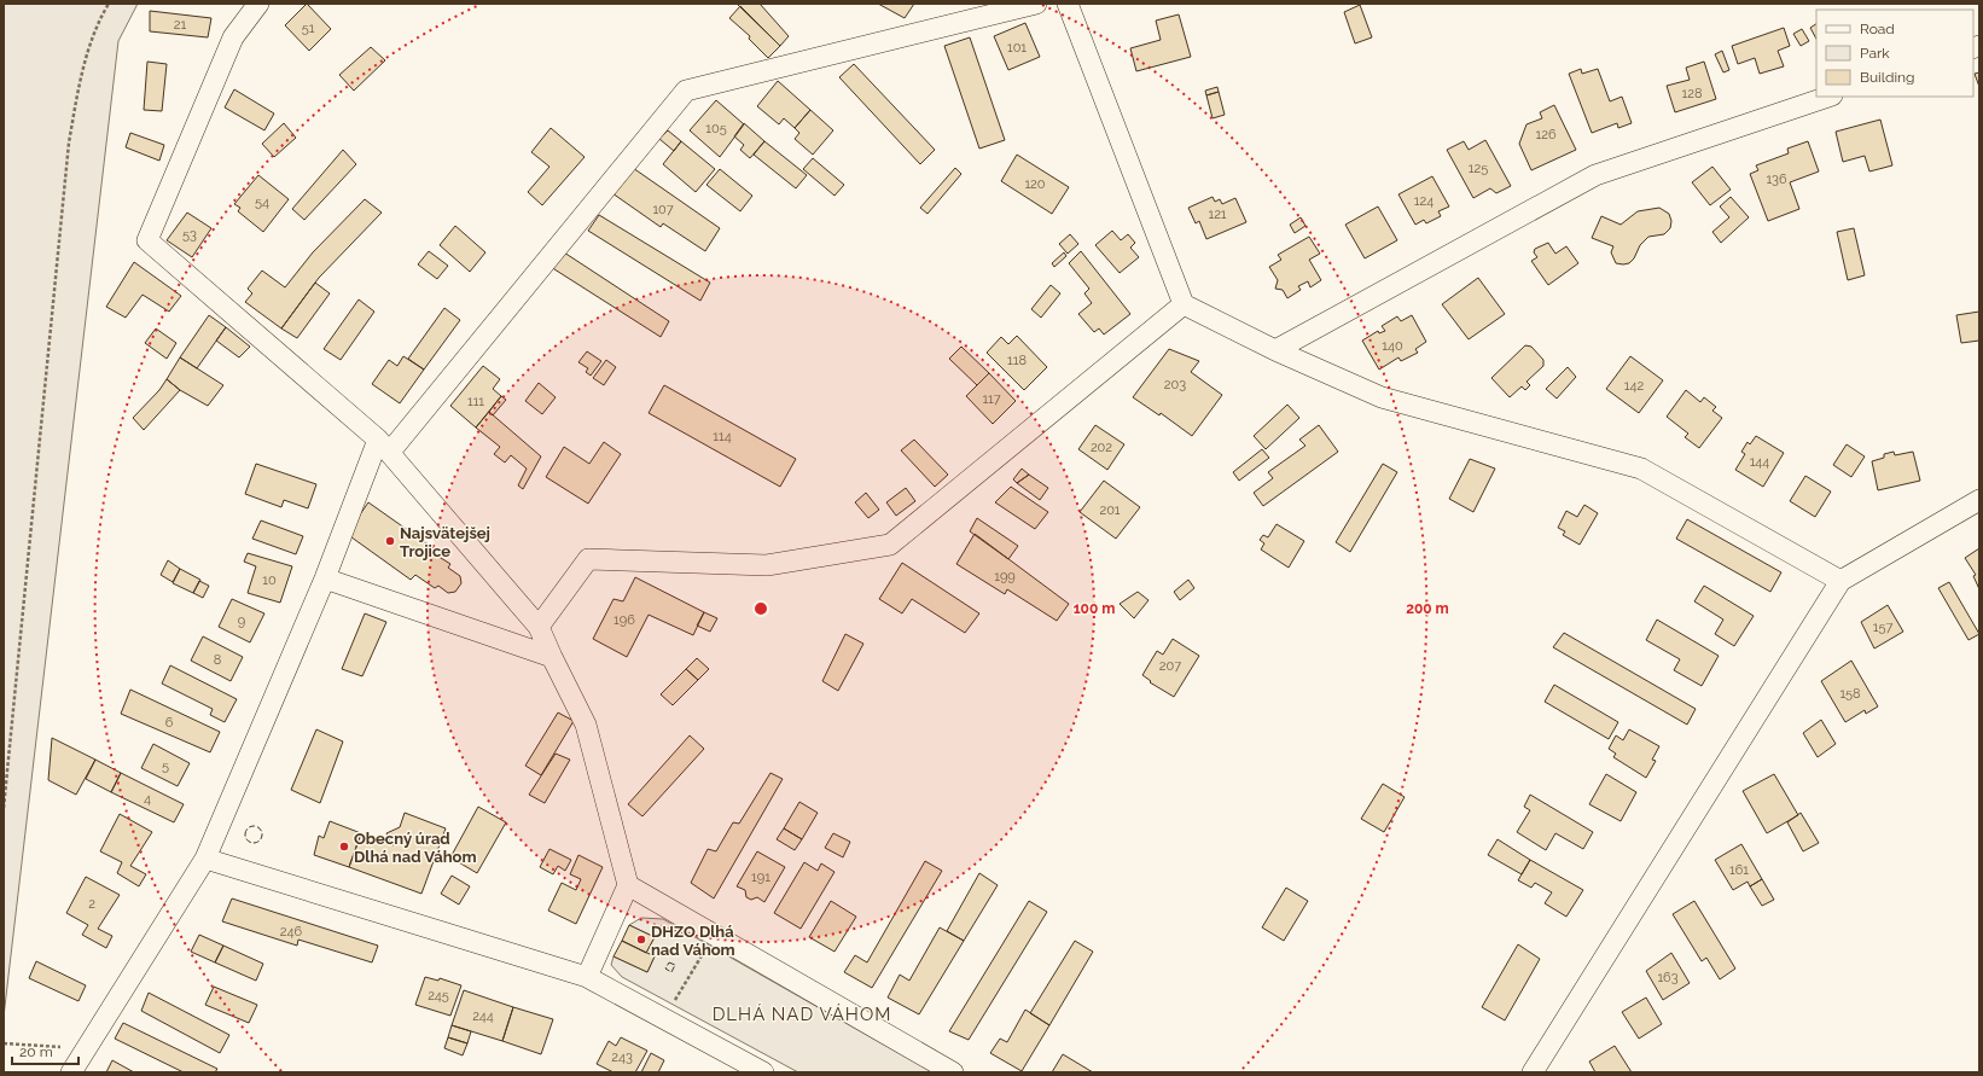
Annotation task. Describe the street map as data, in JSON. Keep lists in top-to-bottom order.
{
  "districts": ["DLHÁ NAD VÁHOM"],
  "places": ["Najsvätejšej Trojice", "Obecný úrad Dlhá nad Váhom", "DHZO Dlhá nad Váhom"],
  "house_numbers": [
    "21",
    "51",
    "101",
    "128",
    "105",
    "126",
    "125",
    "136",
    "120",
    "124",
    "54",
    "107",
    "121",
    "53",
    "140",
    "118",
    "203",
    "142",
    "117",
    "111",
    "114",
    "202",
    "144",
    "201",
    "199",
    "10",
    "196",
    "9",
    "157",
    "8",
    "207",
    "158",
    "6",
    "5",
    "4",
    "161",
    "191",
    "2",
    "246",
    "163",
    "245",
    "244",
    "243"
  ],
  "legend": ["Road", "Park", "Building"],
  "scale_bar": "20 m",
  "rings": ["100 m", "200 m"]
}
